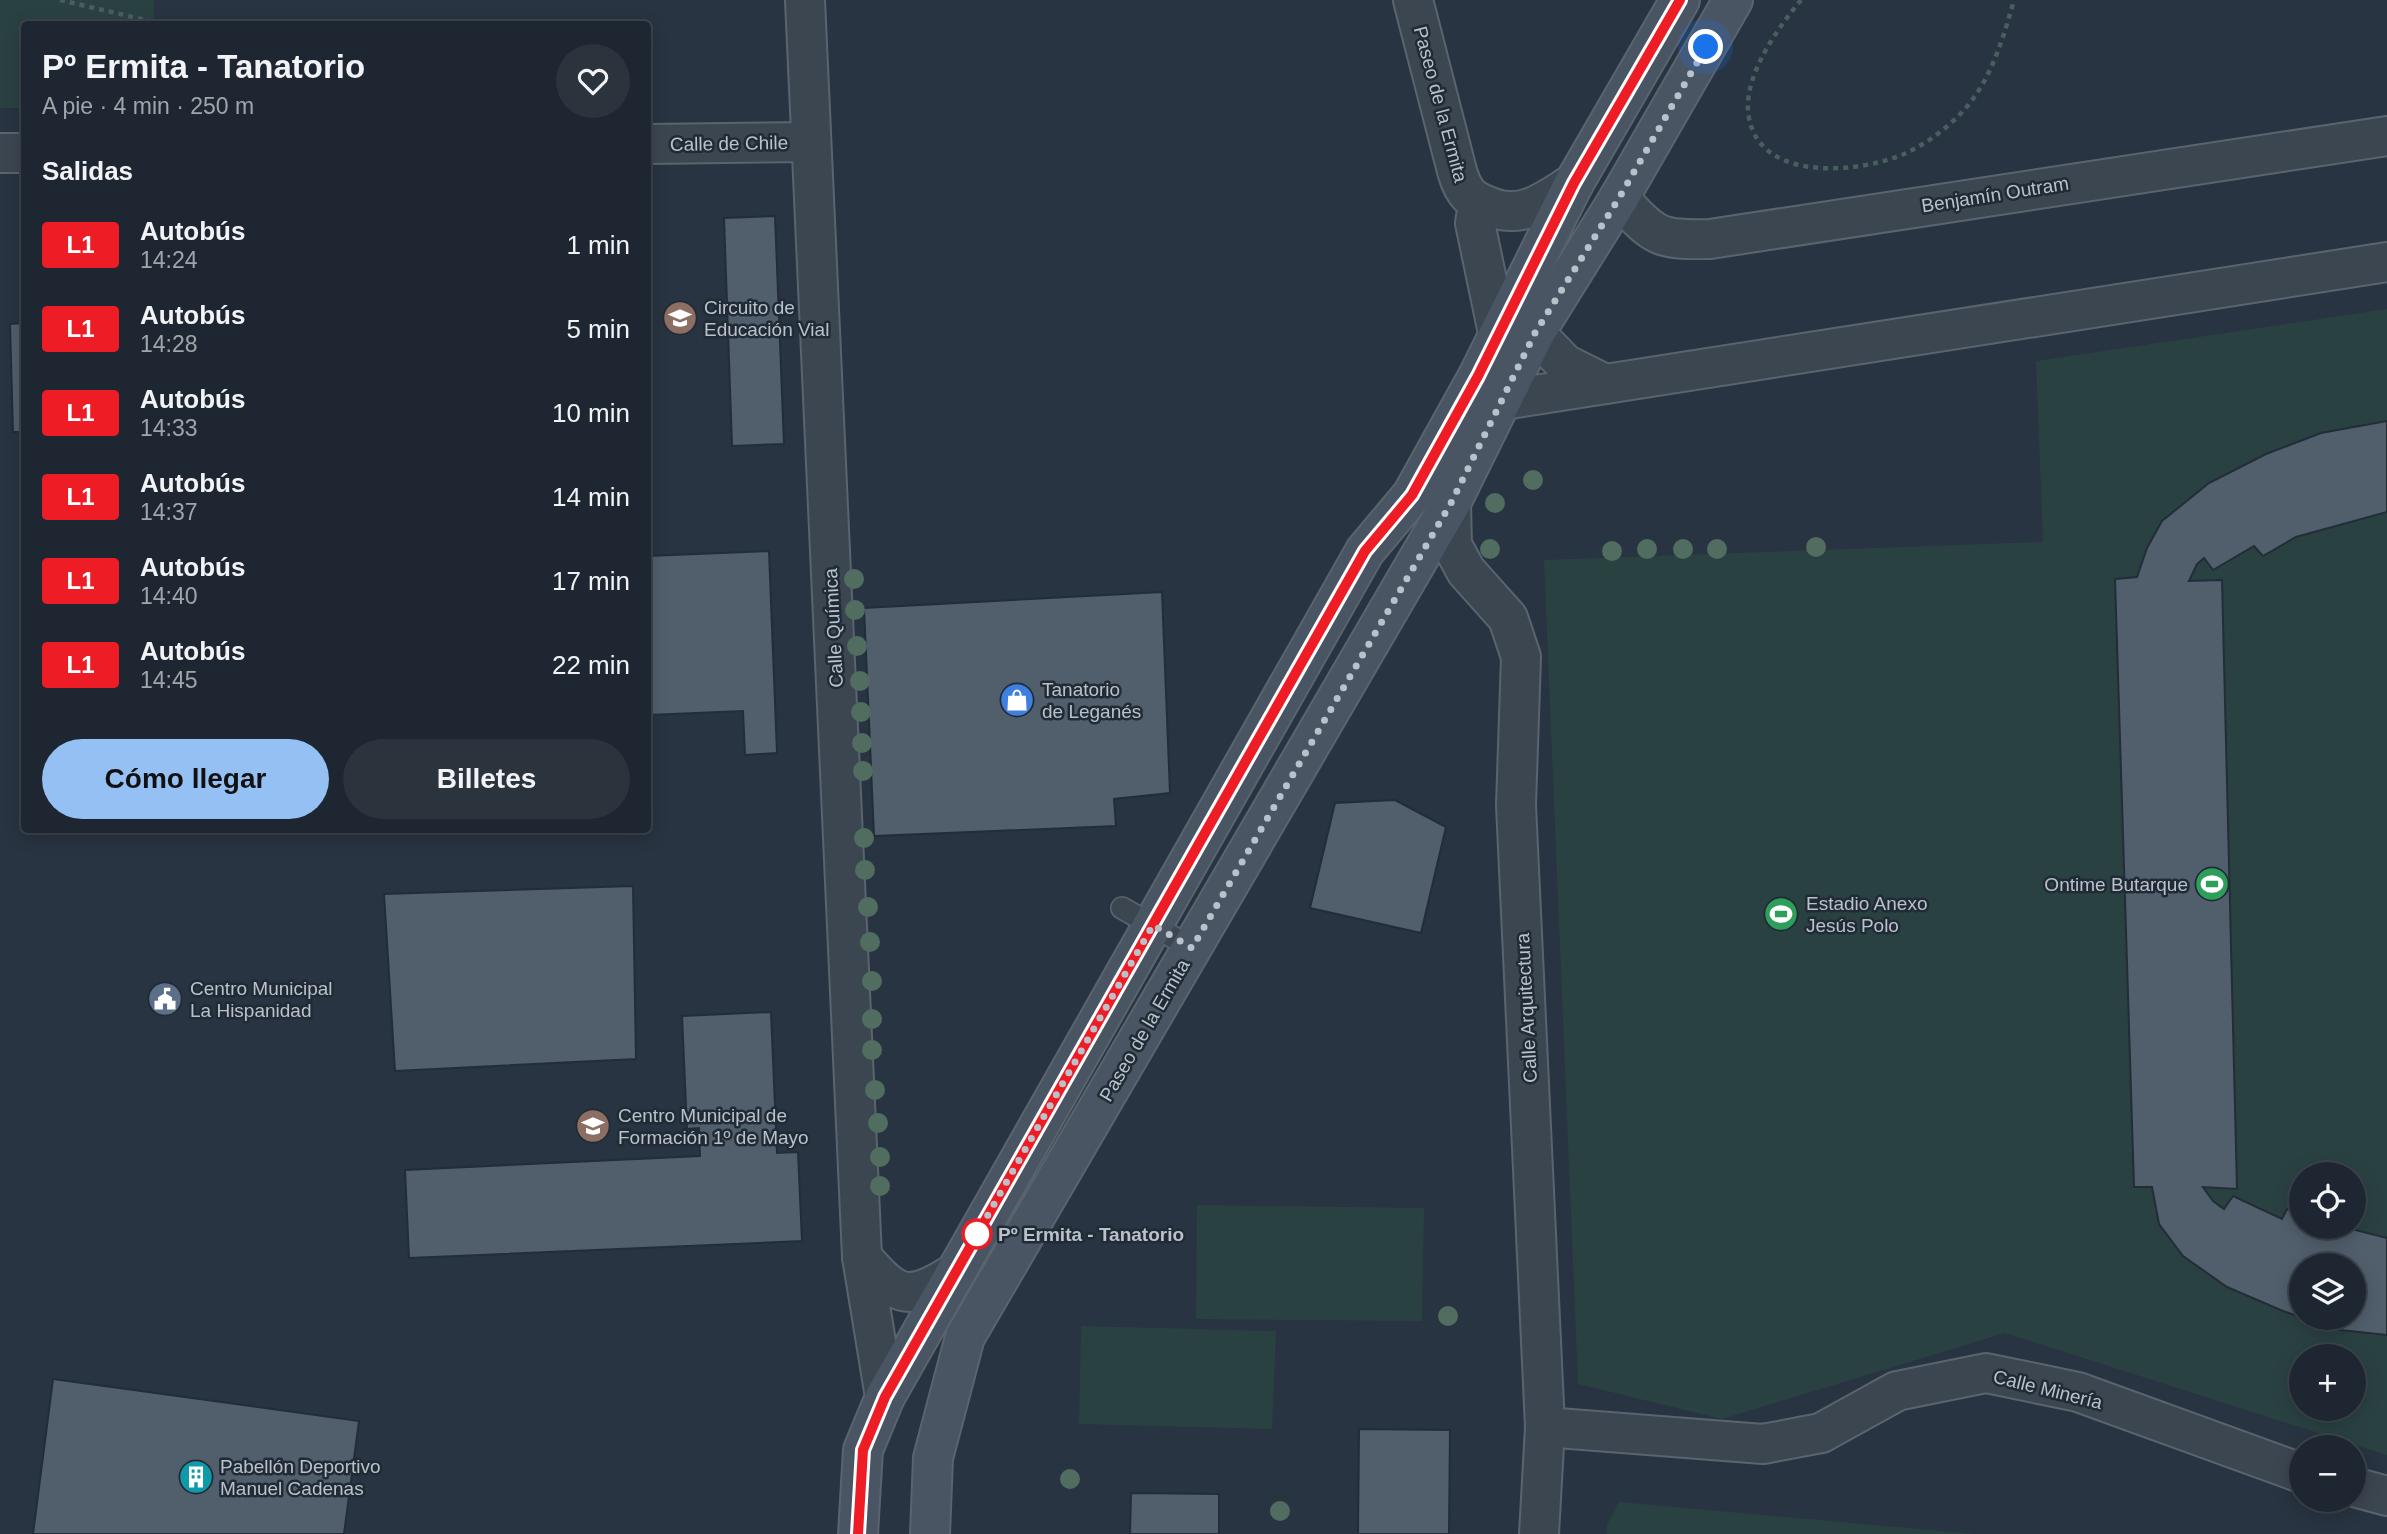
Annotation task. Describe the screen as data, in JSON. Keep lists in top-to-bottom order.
{
  "streets": {
    "main road": ["Paseo de la Ermita"],
    "street": [
      "Calle de Chile",
      "Benjamín Outram",
      "Calle Química",
      "Calle Arquitectura",
      "Calle Minería"
    ]
  },
  "crossings": [
    ["Paseo de la Ermita", "Benjamín Outram"],
    ["Paseo de la Ermita", "Calle Química"],
    ["Paseo de la Ermita", "Calle Arquitectura"],
    ["Calle de Chile", "Calle Química"],
    ["Calle Arquitectura", "Calle Minería"]
  ],
  "places": {
    "school or university": ["Circuito de Educación Vial", "Centro Municipal de Formación 1º de Mayo"],
    "shop": ["Tanatorio de Leganés"],
    "sports": ["Ontime Butarque", "Estadio Anexo Jesús Polo"],
    "public building": ["Centro Municipal La Hispanidad"],
    "other": ["Pº Ermita - Tanatorio"],
    "building": ["Pabellón Deportivo Manuel Cadenas"]
  },
  "lines": ["bus line L1"],
  "page": {
    "heading": [
      ["Pº Ermita - Tanatorio", "A pie · 4 min · 250 m"],
      "Salidas"
    ],
    "list": [
      {
        "mark": "L1",
        "name": "Autobús",
        "note": "14:24",
        "value": "1 min"
      },
      {
        "mark": "L1",
        "name": "Autobús",
        "note": "14:28",
        "value": "5 min"
      },
      {
        "mark": "L1",
        "name": "Autobús",
        "note": "14:33",
        "value": "10 min"
      },
      {
        "mark": "L1",
        "name": "Autobús",
        "note": "14:37",
        "value": "14 min"
      },
      {
        "mark": "L1",
        "name": "Autobús",
        "note": "14:40",
        "value": "17 min"
      },
      {
        "mark": "L1",
        "name": "Autobús",
        "note": "14:45",
        "value": "22 min"
      }
    ],
    "buttons": ["Cómo llegar", "Billetes"],
    "map_buttons": ["+", "−"]
  }
}
